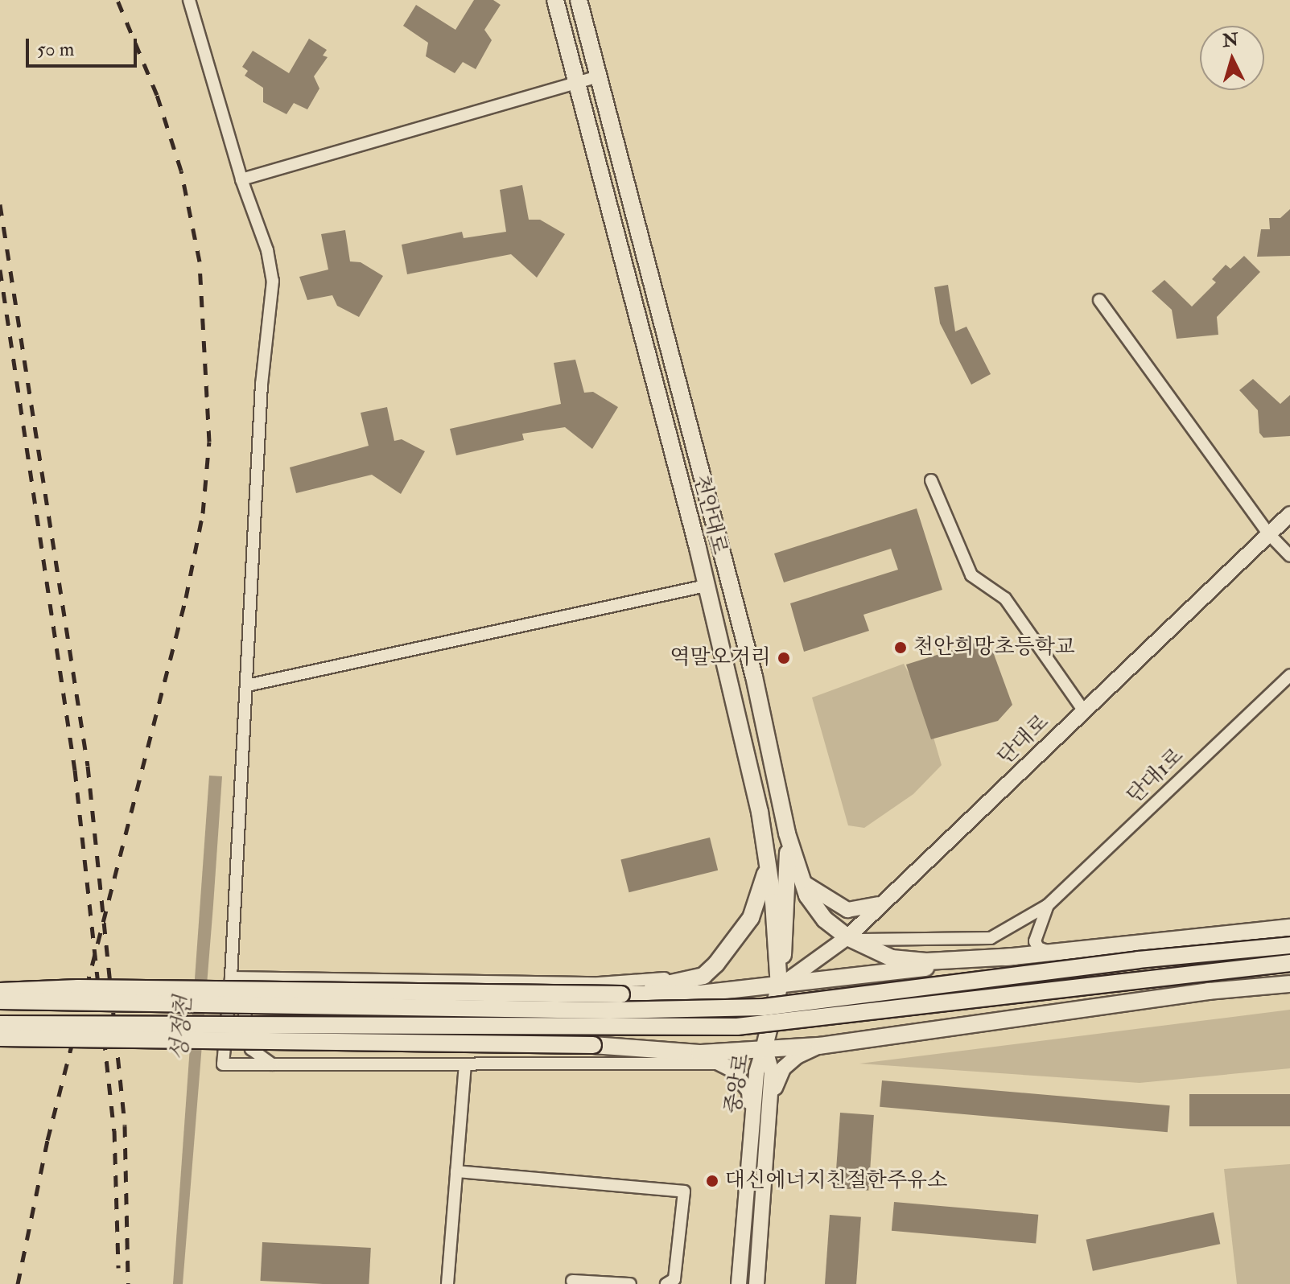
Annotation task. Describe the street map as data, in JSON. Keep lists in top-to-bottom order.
{
  "streets": {
    "main road": ["천안대로"],
    "street": ["단대로", "단대1로", "중앙로"]
  },
  "crossings": [
    ["천안대로", "단대로"],
    ["천안대로", "중앙로"]
  ],
  "water": ["성정천"],
  "places": ["천안희망초등학교", "역말오거리", "대신에너지친절한주유소"],
  "scale_bar": "50 m",
  "north": "top"
}
